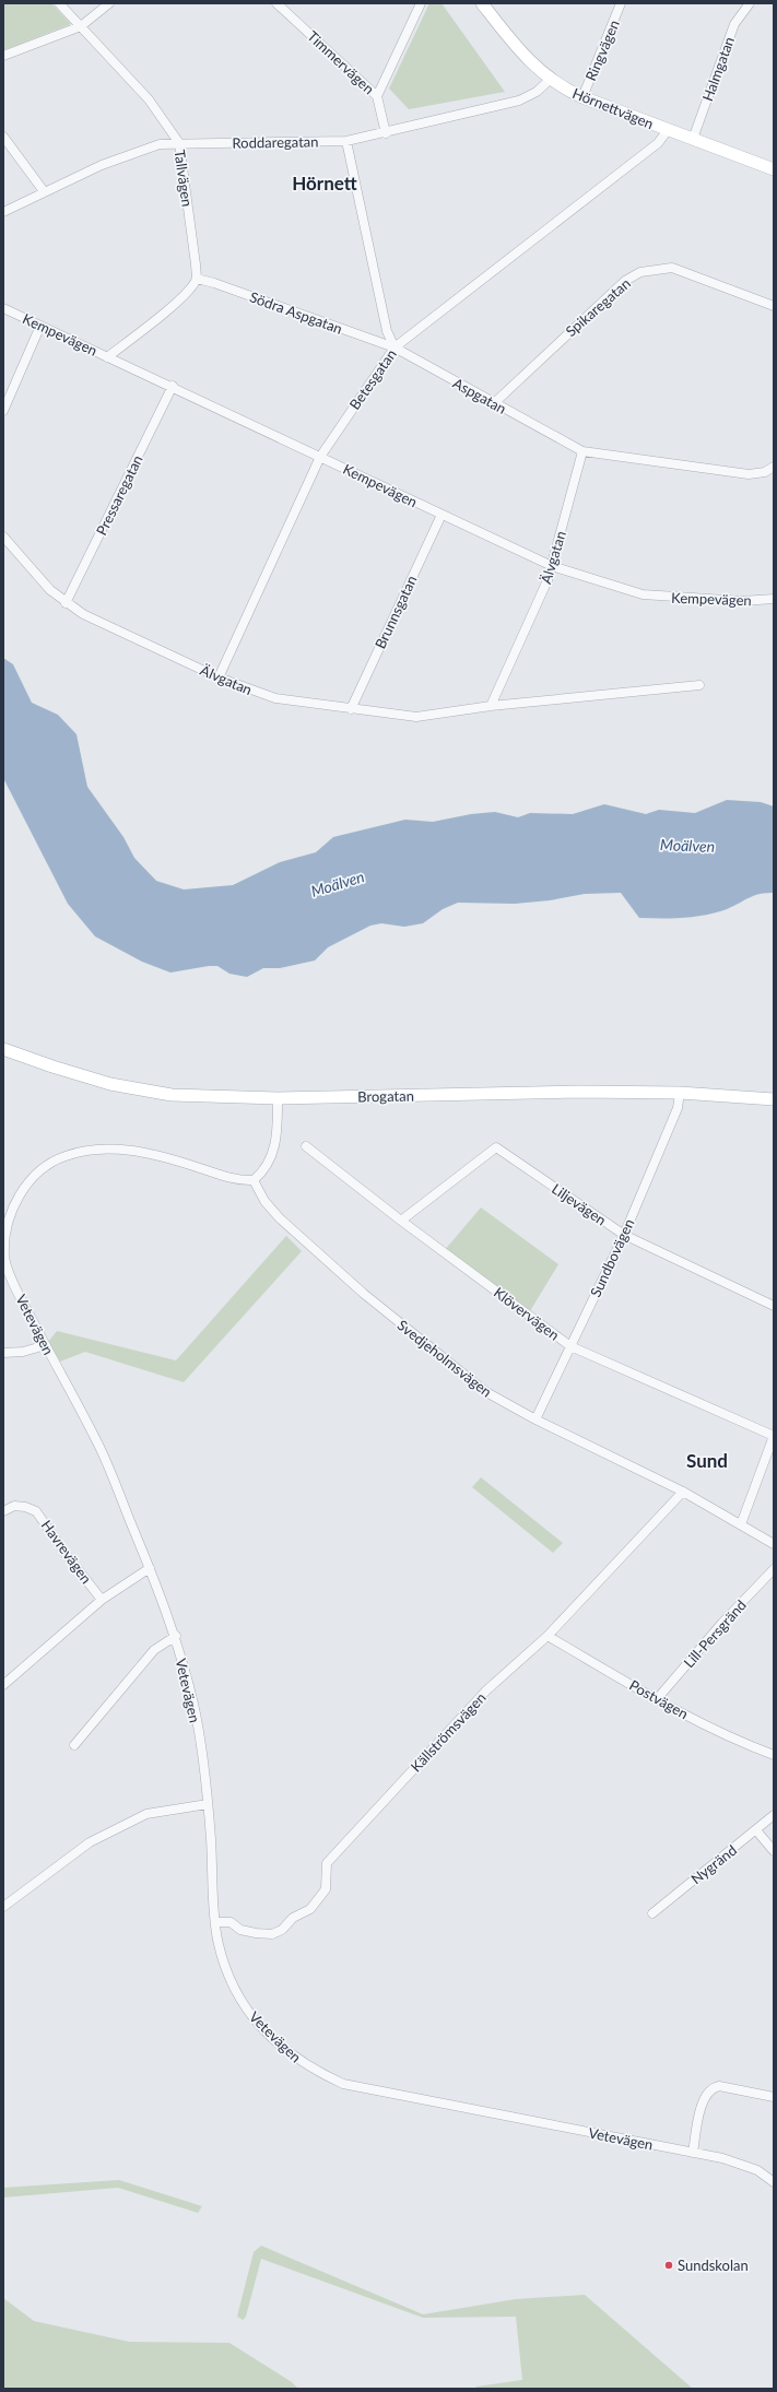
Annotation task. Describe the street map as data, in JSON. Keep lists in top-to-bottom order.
{
  "streets": {
    "main road": ["Hörnettvägen", "Brogatan"],
    "street": [
      "Ringvägen",
      "Timmervägen",
      "Halmgatan",
      "Roddaregatan",
      "Tallvägen",
      "Spikaregatan",
      "Södra Aspgatan",
      "Kempevägen",
      "Betesgatan",
      "Aspgatan",
      "Pressaregatan",
      "Älvgatan",
      "Brunnsgatan",
      "Liljevägen",
      "Sundbovägen",
      "Klövervägen",
      "Vetevägen",
      "Svedjeholmsvägen",
      "Havrevägen",
      "Lill-Persgränd",
      "Postvägen",
      "Källströmsvägen",
      "Nygränd"
    ]
  },
  "crossings": [
    ["Ringvägen", "Hörnettvägen"],
    ["Timmervägen", "Roddaregatan"],
    ["Halmgatan", "Hörnettvägen"],
    ["Hörnettvägen", "Roddaregatan"],
    ["Hörnettvägen", "Betesgatan"],
    ["Roddaregatan", "Tallvägen"],
    ["Tallvägen", "Södra Aspgatan"],
    ["Spikaregatan", "Aspgatan"],
    ["Södra Aspgatan", "Betesgatan"],
    ["Södra Aspgatan", "Aspgatan"],
    ["Kempevägen", "Betesgatan"],
    ["Kempevägen", "Pressaregatan"],
    ["Kempevägen", "Älvgatan"],
    ["Kempevägen", "Brunnsgatan"],
    ["Betesgatan", "Aspgatan"],
    ["Betesgatan", "Älvgatan"],
    ["Aspgatan", "Älvgatan"],
    ["Pressaregatan", "Älvgatan"],
    ["Älvgatan", "Brunnsgatan"],
    ["Brogatan", "Sundbovägen"],
    ["Liljevägen", "Sundbovägen"],
    ["Liljevägen", "Klövervägen"],
    ["Sundbovägen", "Klövervägen"],
    ["Sundbovägen", "Svedjeholmsvägen"],
    ["Vetevägen", "Svedjeholmsvägen"],
    ["Vetevägen", "Källströmsvägen"],
    ["Svedjeholmsvägen", "Källströmsvägen"],
    ["Lill-Persgränd", "Postvägen"],
    ["Postvägen", "Källströmsvägen"]
  ],
  "districts": ["Hörnett", "Sund"],
  "water": ["Moälven"],
  "places": ["Sundskolan"]
}
